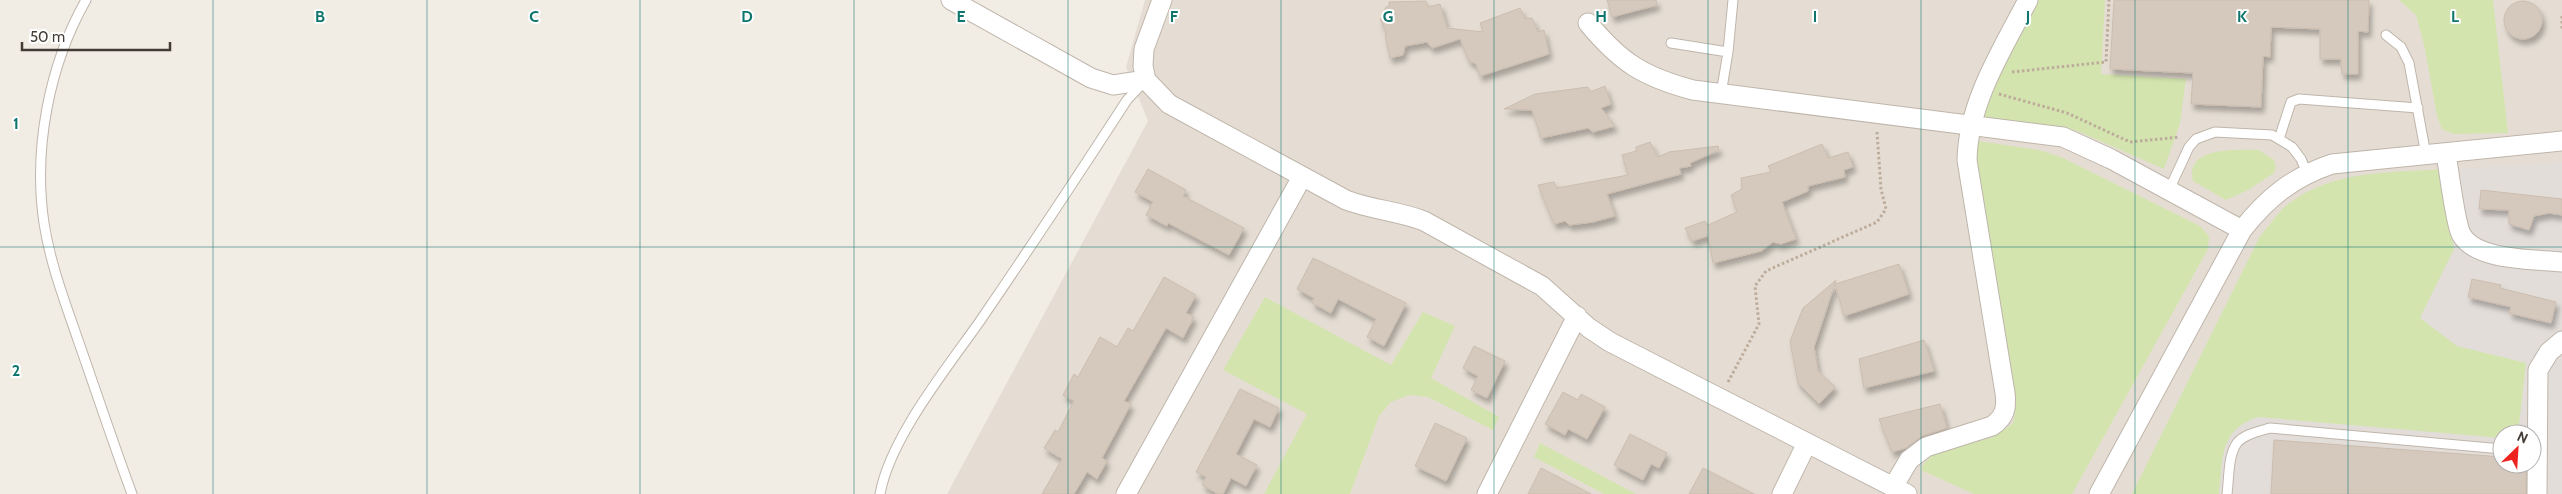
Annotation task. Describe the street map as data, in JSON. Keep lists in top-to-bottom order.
{
  "scale_bar": "50 m",
  "north": "top right",
  "grid": {
    "columns": [
      "B",
      "C",
      "D",
      "E",
      "F",
      "G",
      "H",
      "I",
      "J",
      "K",
      "L"
    ],
    "rows": ["1", "2"]
  }
}
